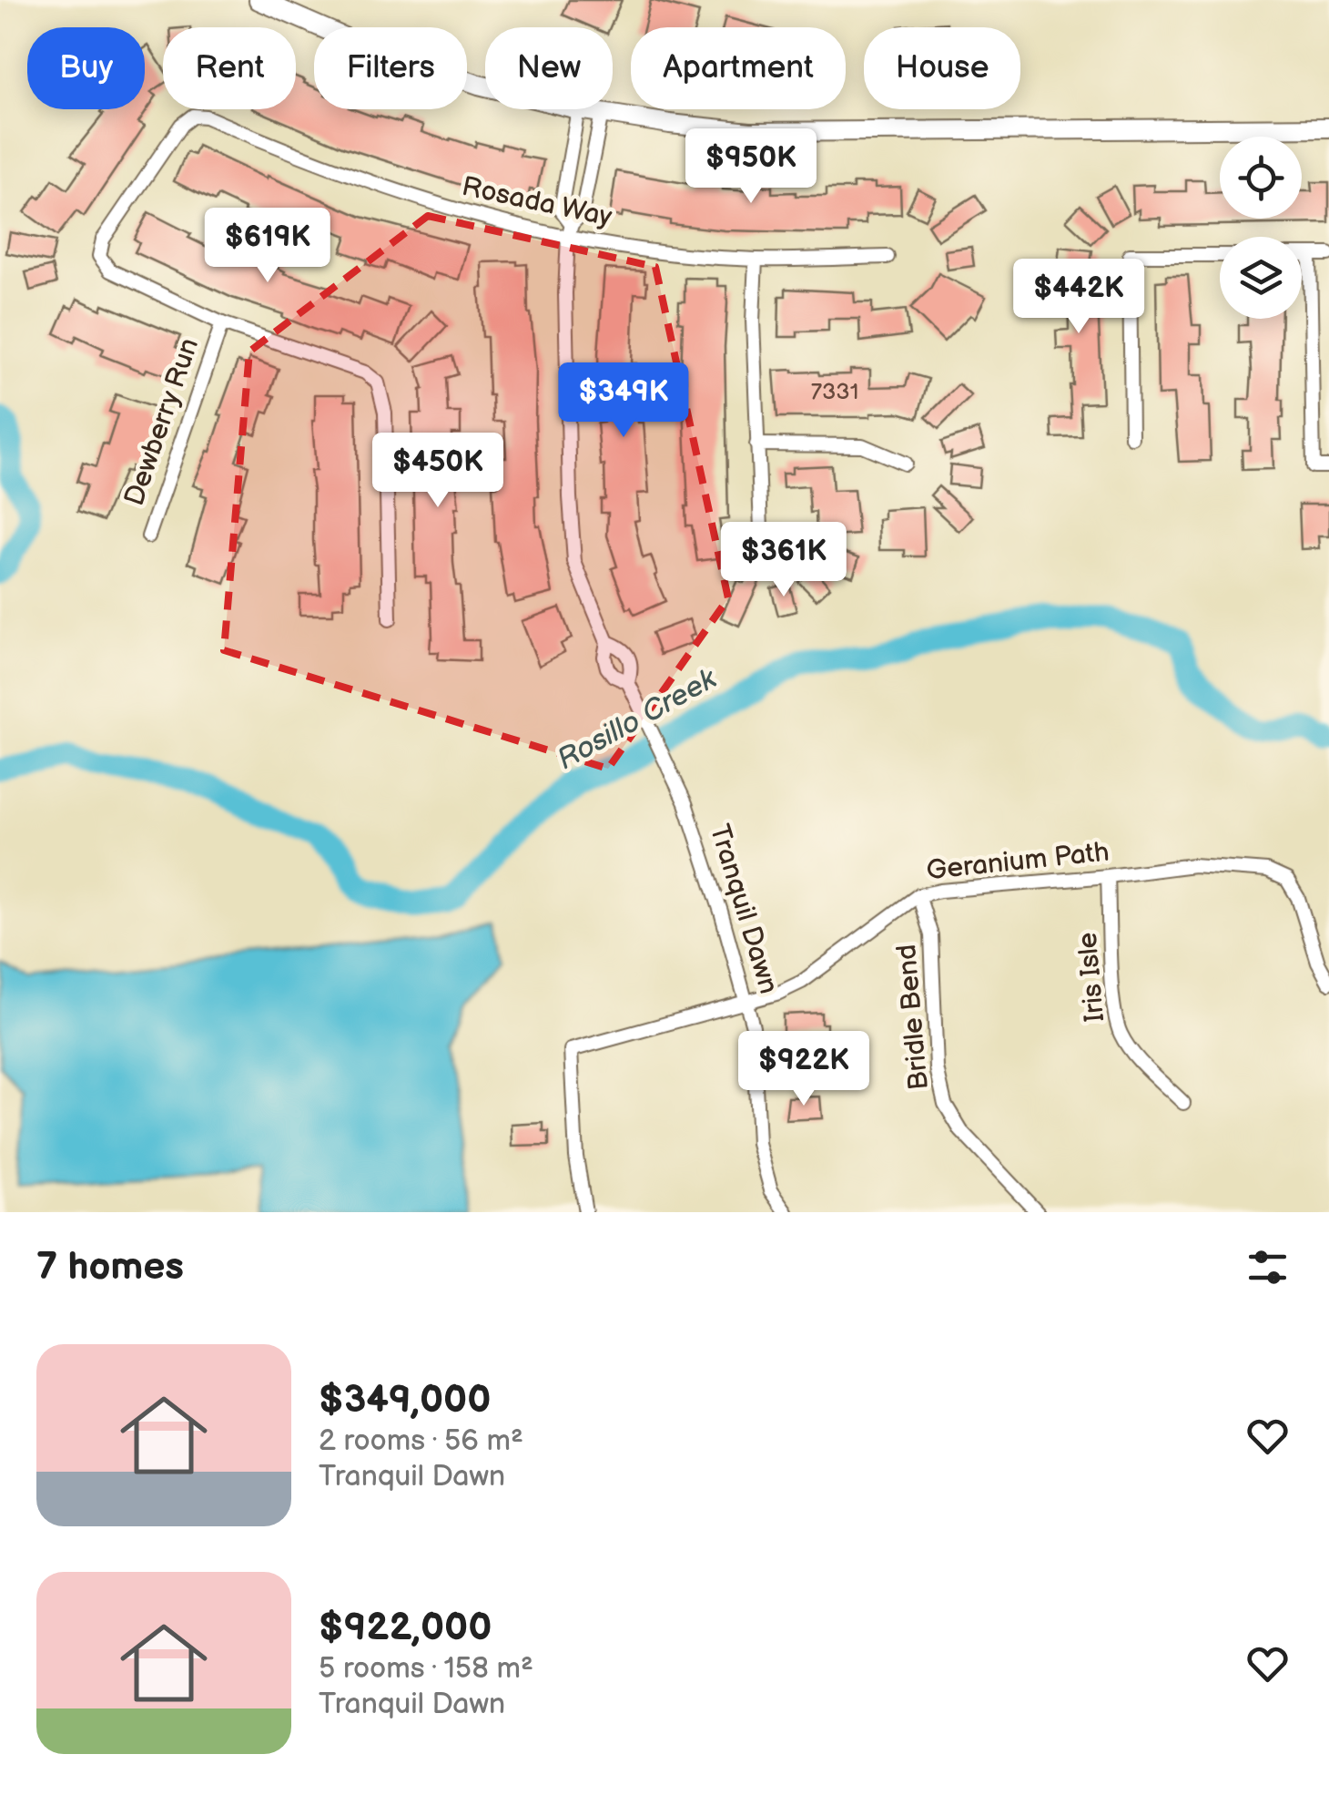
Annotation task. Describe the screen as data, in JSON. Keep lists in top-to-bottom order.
{
  "streets": {
    "street": [
      "Rosada Way",
      "Dewberry Run",
      "Geranium Path",
      "Tranquil Dawn",
      "Iris Isle",
      "Bridle Bend"
    ]
  },
  "crossings": [
    ["Rosada Way", "Dewberry Run"],
    ["Rosada Way", "Tranquil Dawn"],
    ["Geranium Path", "Tranquil Dawn"],
    ["Geranium Path", "Iris Isle"],
    ["Geranium Path", "Bridle Bend"]
  ],
  "water": ["Rosillo Creek"],
  "house_numbers": ["7331"],
  "page": {
    "chip": [
      "Buy",
      "Rent",
      "Filters",
      "New",
      "Apartment",
      "House"
    ],
    "price": [
      "$950K",
      "$619K",
      "$442K",
      "$349K",
      "$450K",
      "$361K",
      "$922K"
    ],
    "heading": "7 homes",
    "list": [
      {
        "name": "$349,000",
        "note": "2 rooms · 56 m² · Tranquil Dawn"
      },
      {
        "name": "$922,000",
        "note": "5 rooms · 158 m² · Tranquil Dawn"
      }
    ]
  }
}
